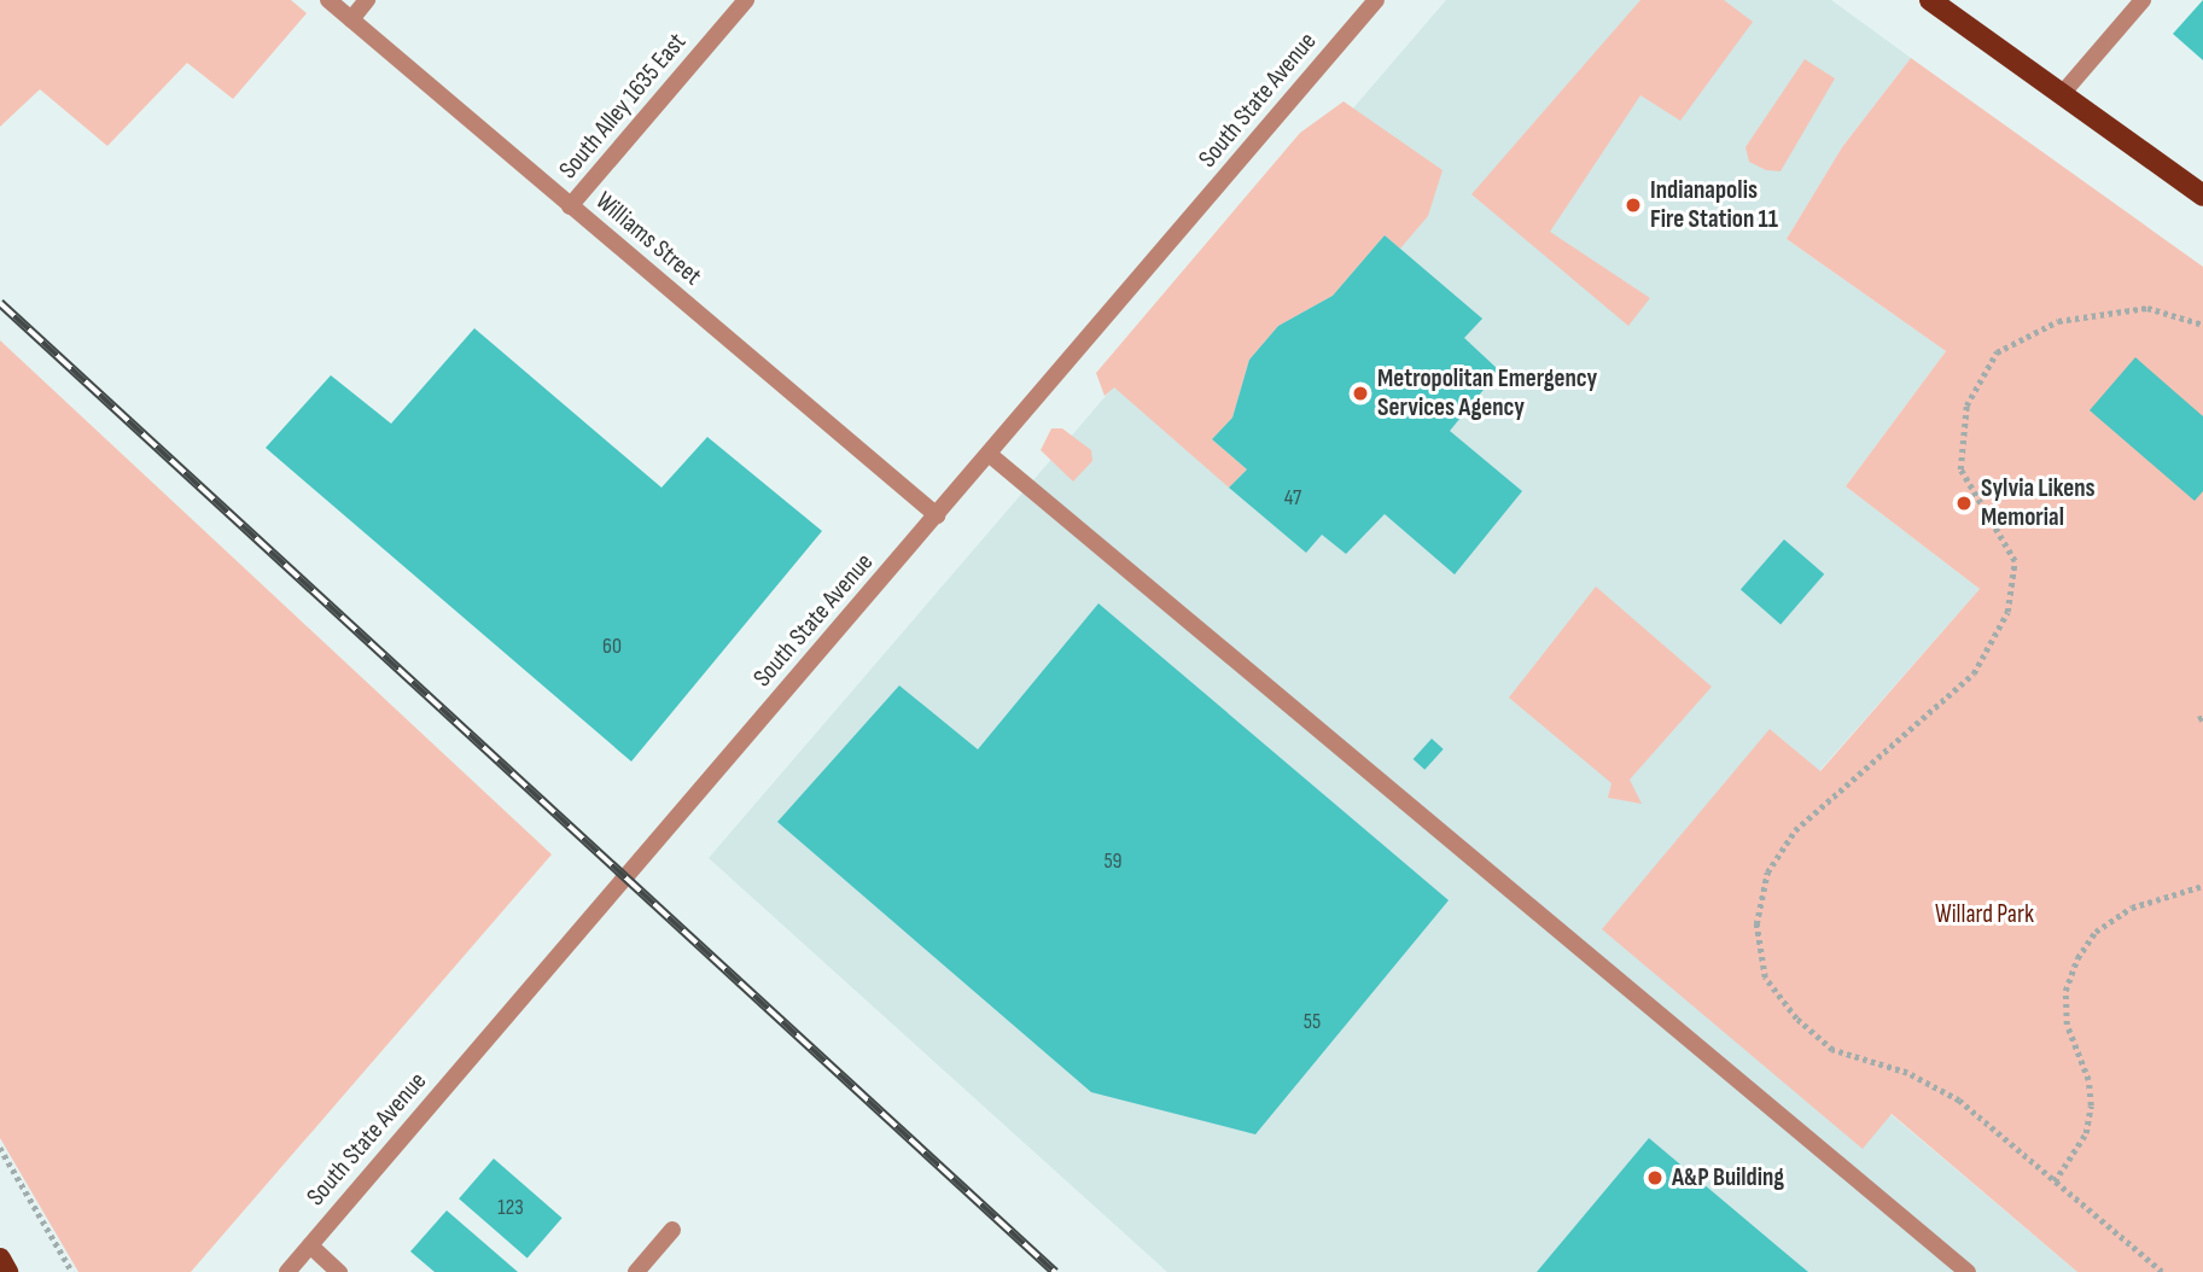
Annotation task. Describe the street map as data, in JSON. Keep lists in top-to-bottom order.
{
  "streets": {
    "street": ["South State Avenue", "South Alley 1635 East", "Williams Street"]
  },
  "crossings": [
    ["South State Avenue", "Williams Street"],
    ["South Alley 1635 East", "Williams Street"]
  ],
  "parks": ["Willard Park"],
  "places": [
    "Indianapolis Fire Station 11",
    "Metropolitan Emergency Services Agency",
    "Sylvia Likens Memorial",
    "A&P Building"
  ],
  "house_numbers": [
    "47",
    "60",
    "59",
    "55",
    "123"
  ]
}
